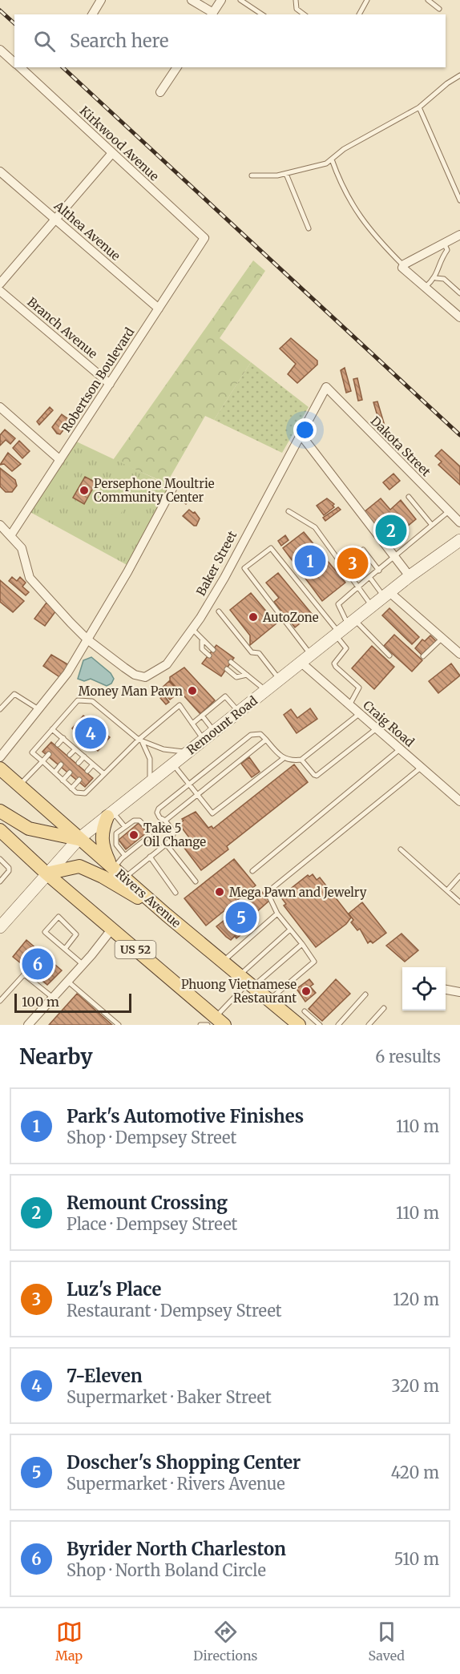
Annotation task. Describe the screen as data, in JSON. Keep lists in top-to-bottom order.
{
  "streets": {
    "main road": ["Remount Road", "Rivers Avenue", "US 52"],
    "street": [
      "Kirkwood Avenue",
      "Althea Avenue",
      "Branch Avenue",
      "Robertson Boulevard",
      "Dakota Street",
      "Baker Street",
      "Craig Road"
    ]
  },
  "crossings": [
    ["Kirkwood Avenue", "Robertson Boulevard"],
    ["Althea Avenue", "Robertson Boulevard"],
    ["Branch Avenue", "Robertson Boulevard"],
    ["Robertson Boulevard", "Baker Street"],
    ["Dakota Street", "Baker Street"],
    ["Craig Road", "Remount Road"],
    ["Remount Road", "Rivers Avenue"],
    ["Remount Road", "US 52"]
  ],
  "places": [
    "Persephone Moultrie Community Center",
    "AutoZone",
    "Money Man Pawn",
    "Take 5 Oil Change",
    "Mega Pawn and Jewelry",
    "Phuong Vietnamese Restaurant"
  ],
  "scale_bar": "100 m",
  "page": {
    "search": "Search here",
    "pins": [
      "2",
      "1",
      "3",
      "4",
      "5",
      "6"
    ],
    "scale": "100 m",
    "heading": ["Nearby", "6 results"],
    "list": [
      {
        "mark": "1",
        "name": "Park's Automotive Finishes",
        "note": "Shop · Dempsey Street",
        "value": "110 m"
      },
      {
        "mark": "2",
        "name": "Remount Crossing",
        "note": "Place · Dempsey Street",
        "value": "110 m"
      },
      {
        "mark": "3",
        "name": "Luz's Place",
        "note": "Restaurant · Dempsey Street",
        "value": "120 m"
      },
      {
        "mark": "4",
        "name": "7-Eleven",
        "note": "Supermarket · Baker Street",
        "value": "320 m"
      },
      {
        "mark": "5",
        "name": "Doscher's Shopping Center",
        "note": "Supermarket · Rivers Avenue",
        "value": "420 m"
      },
      {
        "mark": "6",
        "name": "Byrider North Charleston",
        "note": "Shop · North Boland Circle",
        "value": "510 m"
      }
    ],
    "nav": ["Map", "Directions", "Saved"]
  }
}
